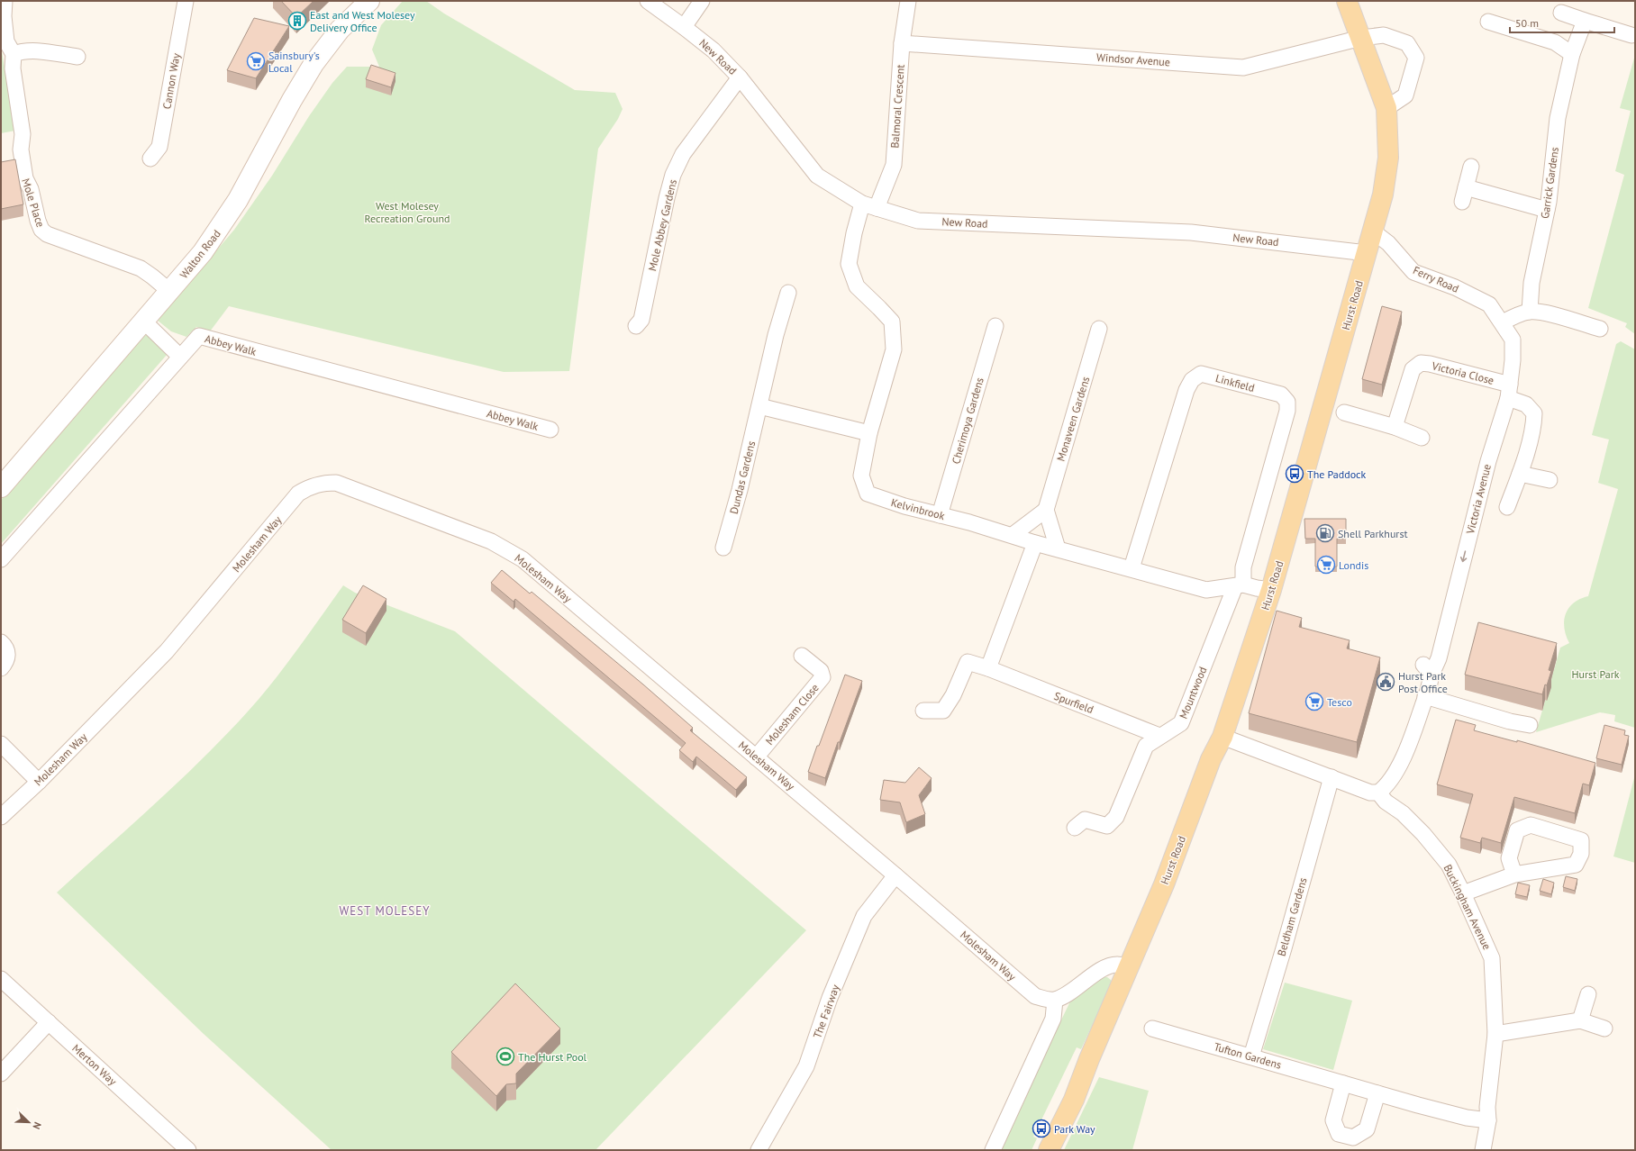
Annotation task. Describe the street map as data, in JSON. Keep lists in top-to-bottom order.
{
  "streets": {
    "main road": ["Walton Road", "Hurst Road"],
    "street": [
      "New Road",
      "Windsor Avenue",
      "Cannon Way",
      "Balmoral Crescent",
      "Garrick Gardens",
      "Mole Place",
      "Mole Abbey Gardens",
      "Ferry Road",
      "Abbey Walk",
      "Victoria Close",
      "Linkfield",
      "Monaveen Gardens",
      "Cherimoya Gardens",
      "Dundas Gardens",
      "Victoria Avenue",
      "Kelvinbrook",
      "Molesham Way",
      "Mountwood",
      "Spurfield",
      "Molesham Close",
      "Buckingham Avenue",
      "Beldham Gardens",
      "The Fairway",
      "Tufton Gardens",
      "Merton Way"
    ]
  },
  "crossings": [
    ["New Road", "Balmoral Crescent"],
    ["New Road", "Mole Abbey Gardens"],
    ["New Road", "Hurst Road"],
    ["New Road", "Kelvinbrook"],
    ["Windsor Avenue", "Balmoral Crescent"],
    ["Windsor Avenue", "Hurst Road"],
    ["Mole Place", "Walton Road"],
    ["Ferry Road", "Hurst Road"],
    ["Ferry Road", "Victoria Avenue"],
    ["Hurst Road", "Kelvinbrook"],
    ["Victoria Close", "Victoria Avenue"],
    ["Linkfield", "Kelvinbrook"],
    ["Linkfield", "Mountwood"],
    ["Cherimoya Gardens", "Kelvinbrook"],
    ["Victoria Avenue", "Buckingham Avenue"],
    ["Kelvinbrook", "Mountwood"],
    ["Molesham Way", "Molesham Close"],
    ["Molesham Way", "The Fairway"],
    ["Mountwood", "Spurfield"],
    ["Buckingham Avenue", "Tufton Gardens"],
    ["Beldham Gardens", "Tufton Gardens"]
  ],
  "one_way": ["Victoria Avenue"],
  "districts": ["WEST MOLESEY"],
  "parks": ["West Molesey Recreation Ground", "Hurst Park"],
  "places": {
    "building": ["East and West Molesey Delivery Office"],
    "supermarket": ["Sainsbury's Local", "Londis", "Tesco"],
    "bus stop": ["The Paddock", "Park Way"],
    "fuel station": ["Shell Parkhurst"],
    "public building": ["Hurst Park Post Office"],
    "sports": ["The Hurst Pool"]
  },
  "scale_bar": "50 m",
  "north": "bottom right"
}
